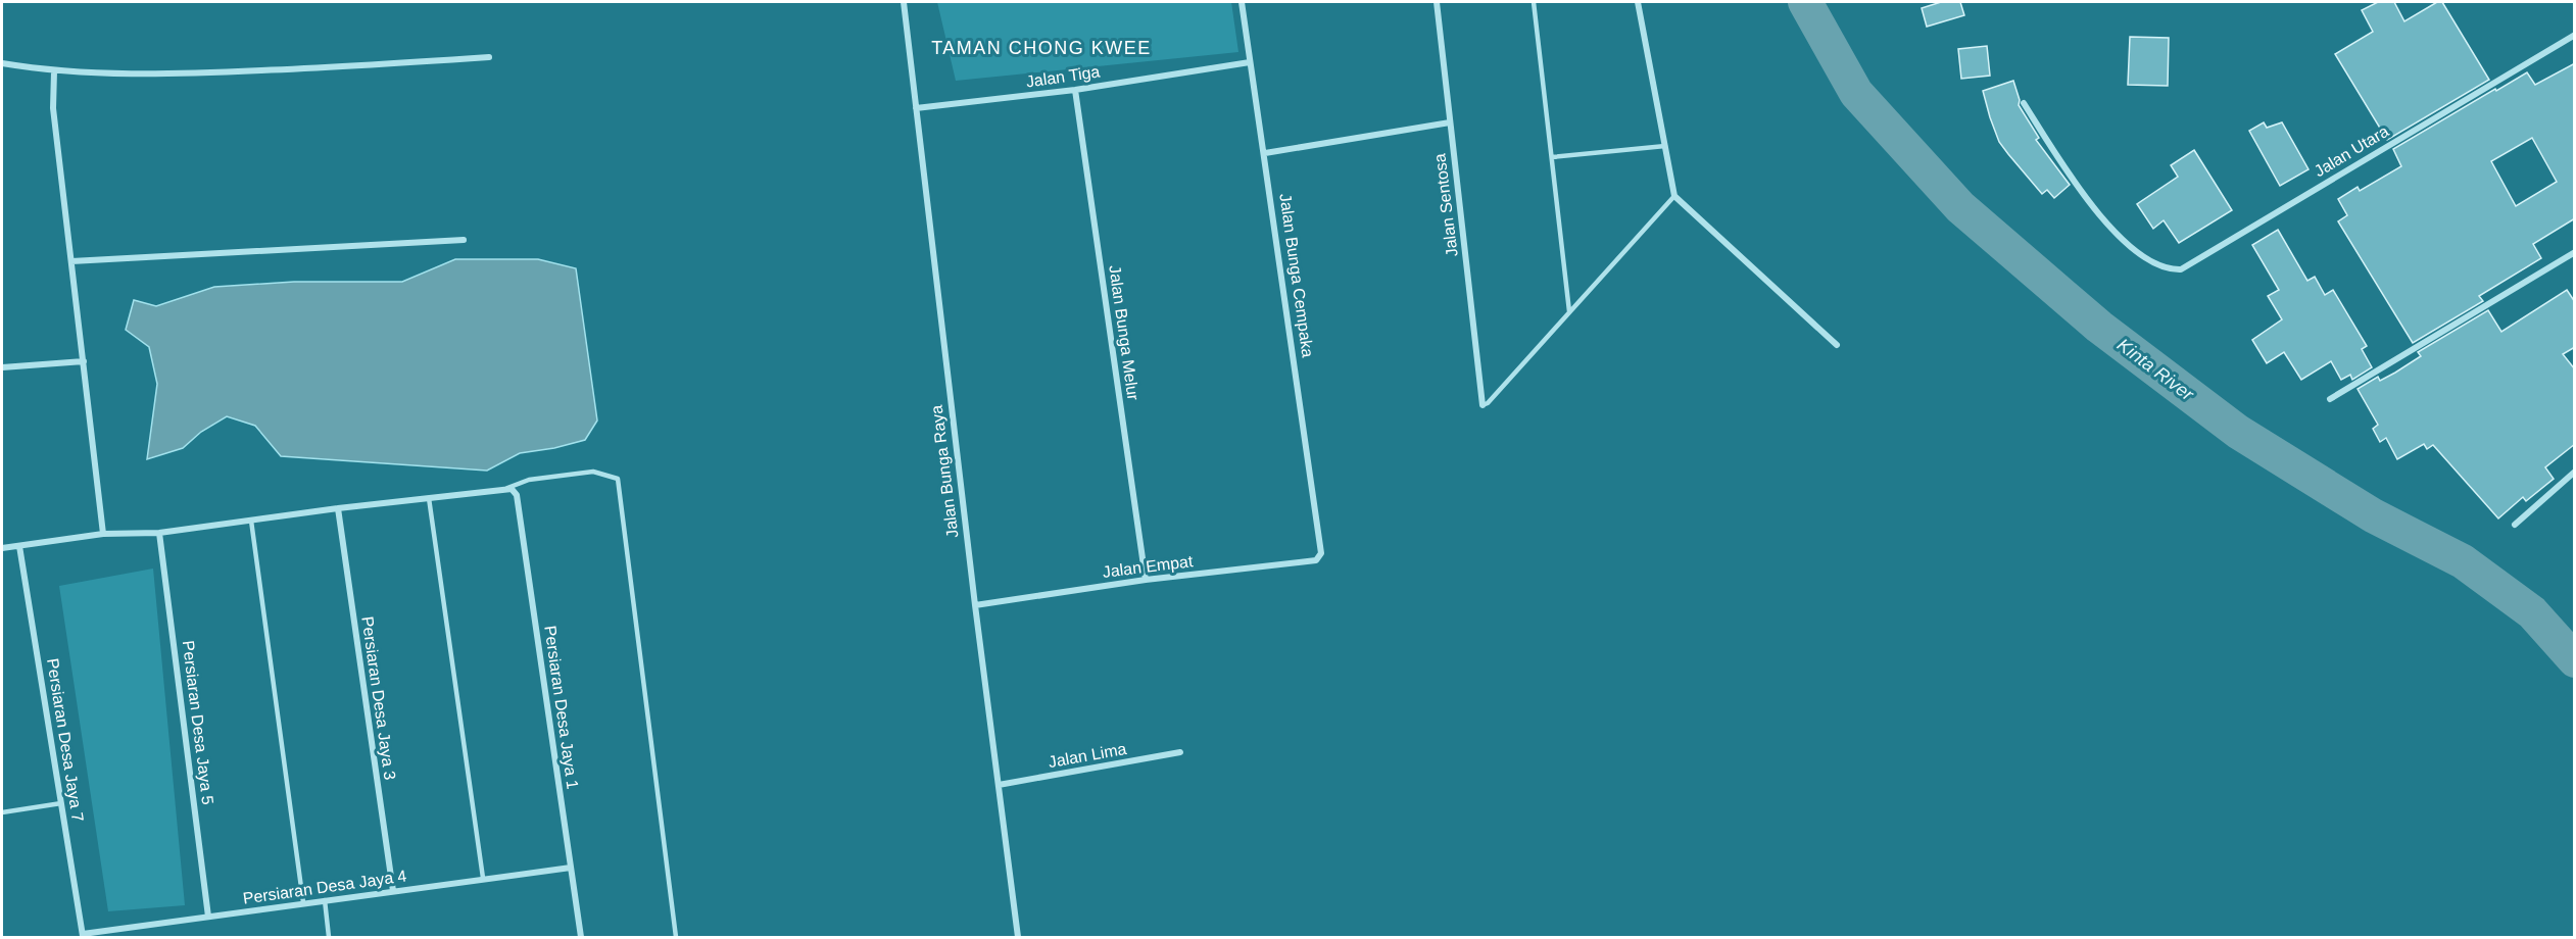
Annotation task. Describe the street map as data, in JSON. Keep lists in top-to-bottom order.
{
  "streets": {
    "street": [
      "Jalan Tiga",
      "Jalan Utara",
      "Jalan Sentosa",
      "Jalan Bunga Cempaka",
      "Jalan Bunga Melur",
      "Jalan Bunga Raya",
      "Jalan Empat",
      "Persiaran Desa Jaya 3",
      "Persiaran Desa Jaya 1",
      "Persiaran Desa Jaya 5",
      "Persiaran Desa Jaya 7",
      "Jalan Lima",
      "Persiaran Desa Jaya 4"
    ]
  },
  "crossings": [
    ["Jalan Tiga", "Jalan Bunga Cempaka"],
    ["Jalan Tiga", "Jalan Bunga Melur"],
    ["Jalan Tiga", "Jalan Bunga Raya"],
    ["Jalan Bunga Cempaka", "Jalan Empat"],
    ["Jalan Bunga Melur", "Jalan Empat"],
    ["Jalan Bunga Raya", "Jalan Empat"],
    ["Jalan Bunga Raya", "Jalan Lima"],
    ["Persiaran Desa Jaya 3", "Persiaran Desa Jaya 4"],
    ["Persiaran Desa Jaya 1", "Persiaran Desa Jaya 4"],
    ["Persiaran Desa Jaya 5", "Persiaran Desa Jaya 4"],
    ["Persiaran Desa Jaya 7", "Persiaran Desa Jaya 4"]
  ],
  "districts": ["TAMAN CHONG KWEE"],
  "water": ["Kinta River"]
}
